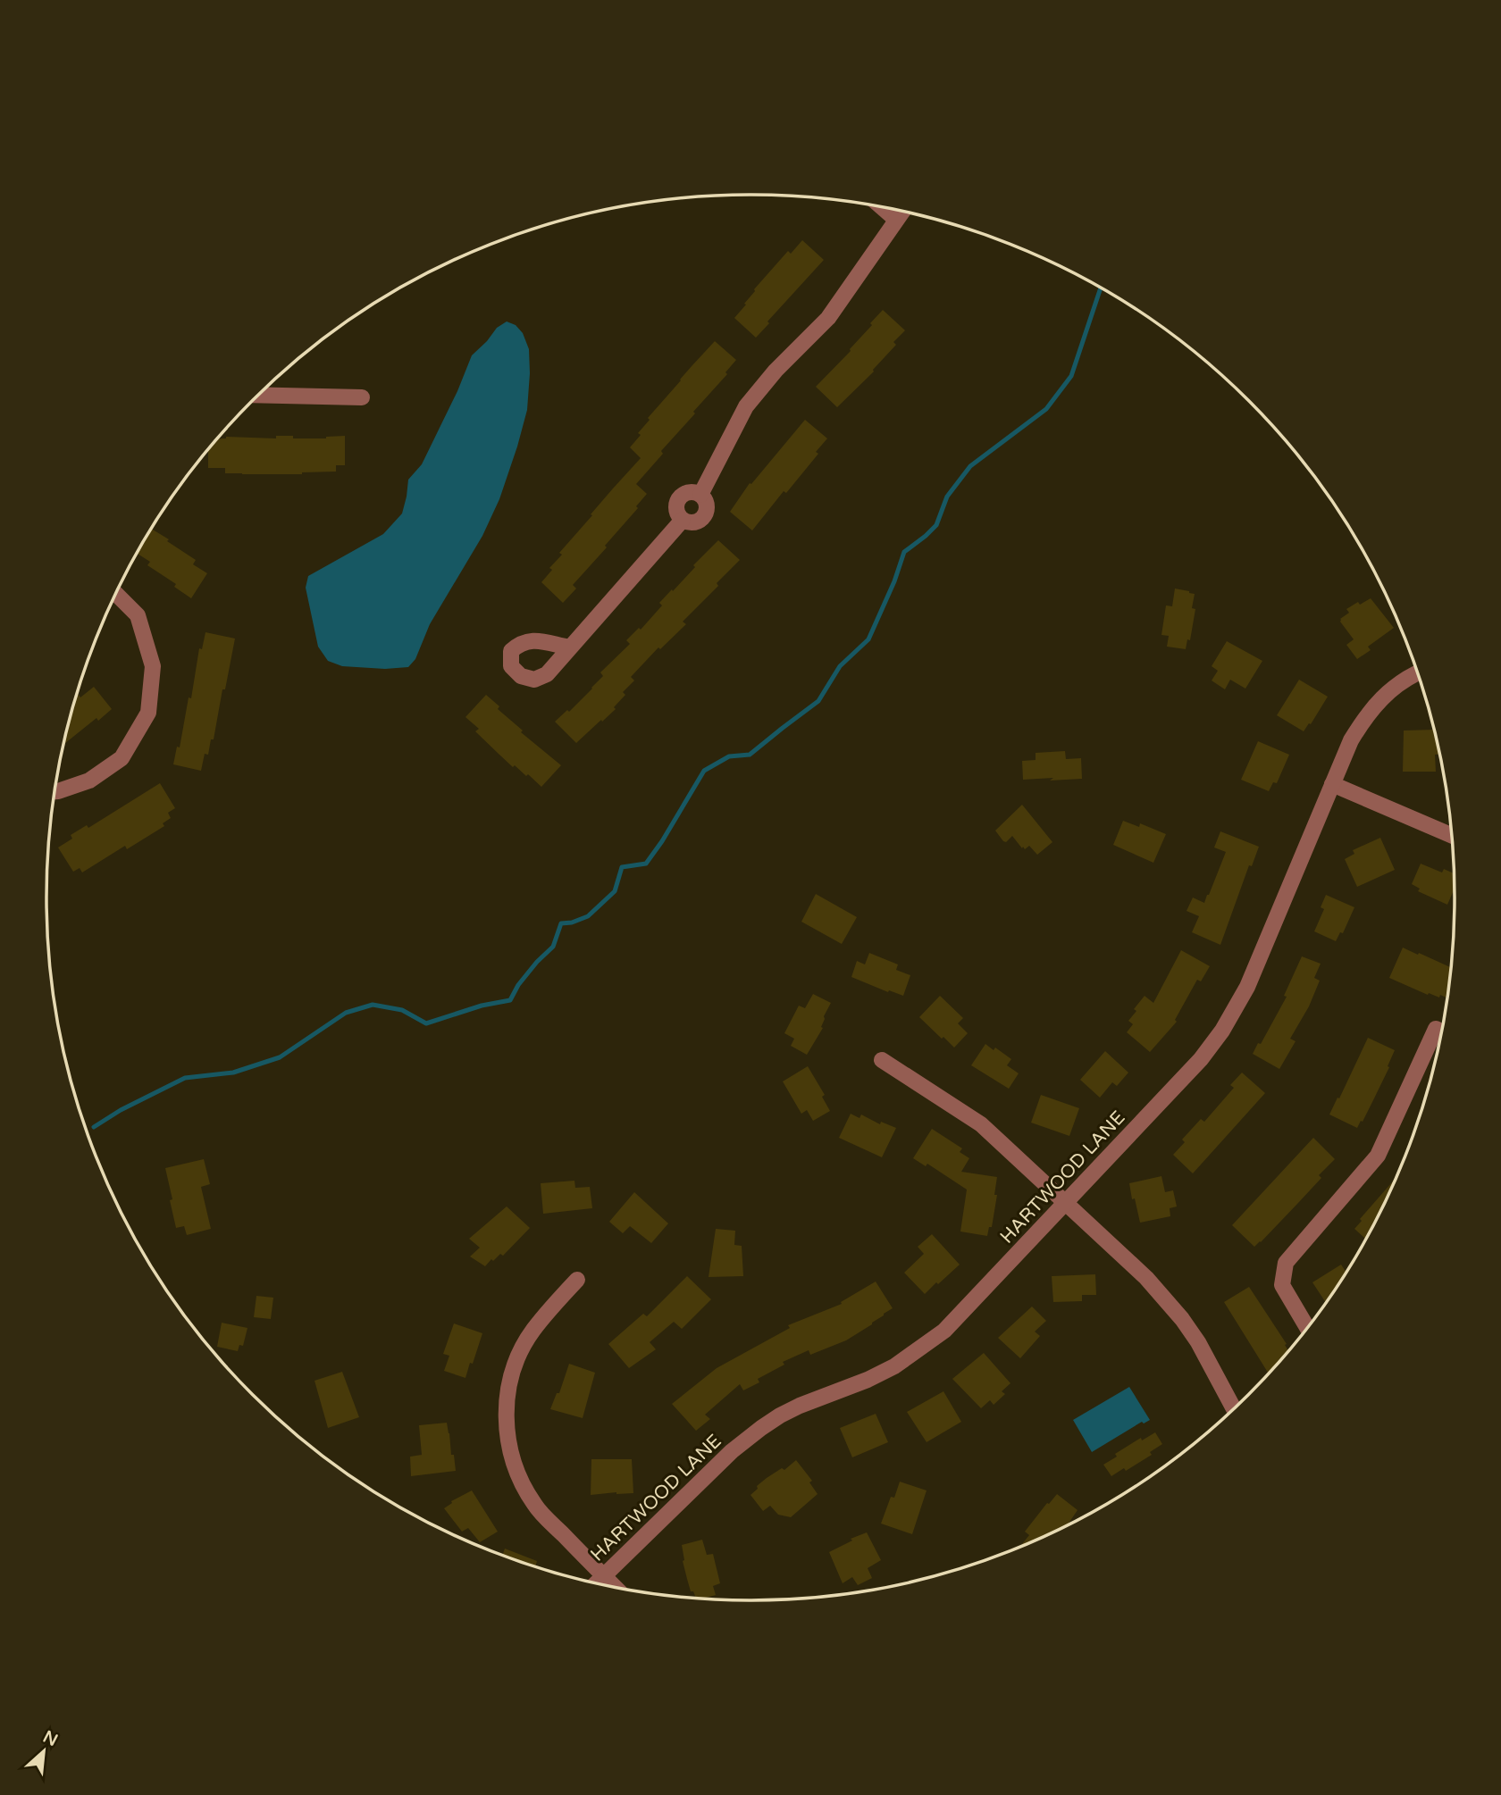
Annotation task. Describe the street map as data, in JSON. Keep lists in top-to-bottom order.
{
  "streets": {
    "street": ["HARTWOOD LANE"]
  },
  "north": "top right"
}
